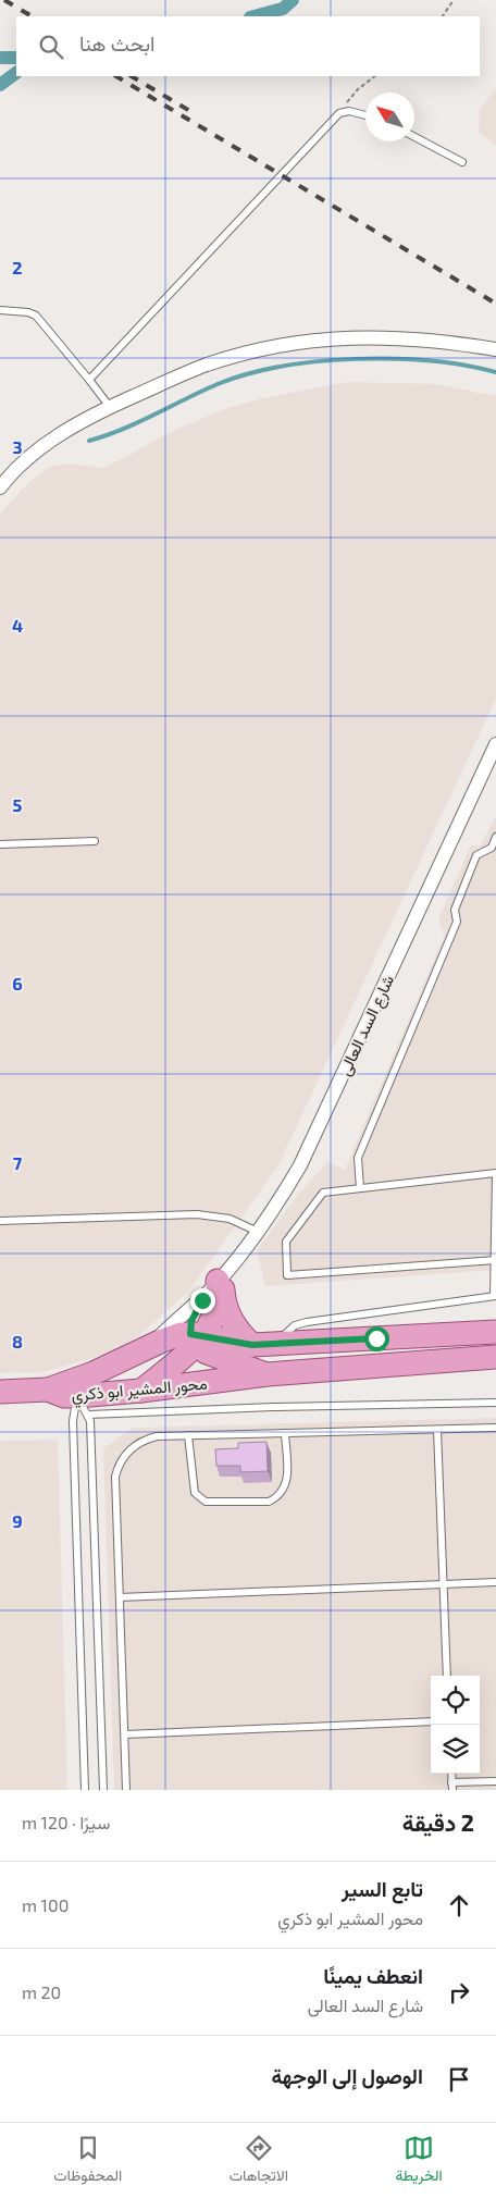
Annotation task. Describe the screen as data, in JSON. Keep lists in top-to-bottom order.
{
  "streets": {
    "main road": ["محور المشير ابو ذكري"],
    "street": ["شارع السد العالى"]
  },
  "crossings": [
    ["شارع السد العالى", "محور المشير ابو ذكري"]
  ],
  "north": "top left",
  "page": {
    "search": "ابحث هنا",
    "heading": ["2 دقيقة", "سيرًا · 120 m"],
    "list": [
      ["تابع السير", "محور المشير ابو ذكري", "100 m"],
      ["انعطف يمينًا", "شارع السد العالى", "20 m"],
      "الوصول إلى الوجهة"
    ],
    "nav": ["الخريطة", "الاتجاهات", "المحفوظات"]
  },
  "grid": {
    "rows": [
      "2",
      "3",
      "4",
      "5",
      "6",
      "7",
      "8",
      "9"
    ]
  }
}
